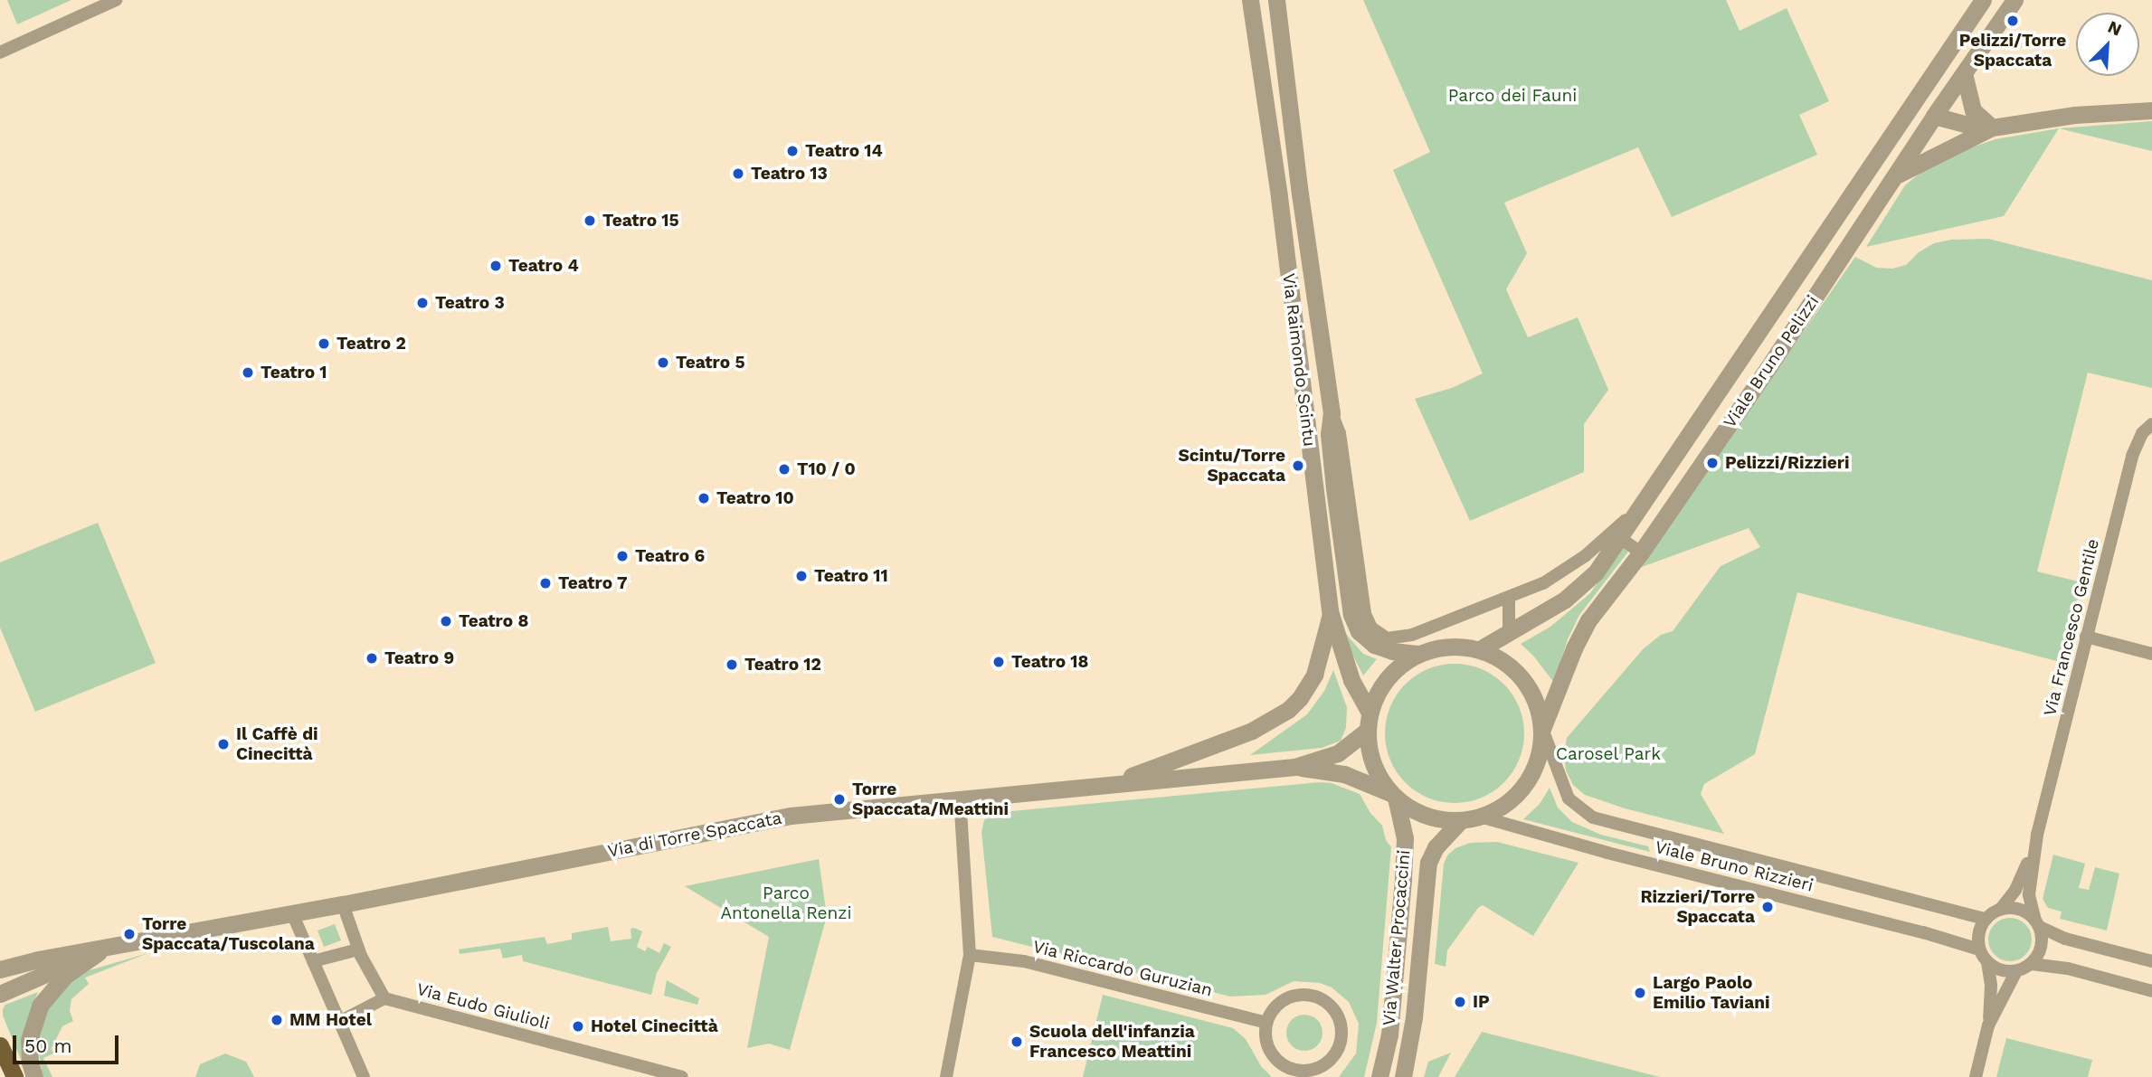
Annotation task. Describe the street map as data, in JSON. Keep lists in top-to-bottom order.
{
  "streets": {
    "street": [
      "Via Raimondo Scintu",
      "Viale Bruno Pelizzi",
      "Via Francesco Gentile",
      "Via di Torre Spaccata",
      "Viale Bruno Rizzieri",
      "Via Walter Procaccini",
      "Via Riccardo Guruzian",
      "Via Eudo Giulioli"
    ]
  },
  "crossings": [
    ["Via Raimondo Scintu", "Viale Bruno Pelizzi"],
    ["Via Raimondo Scintu", "Via di Torre Spaccata"],
    ["Via Raimondo Scintu", "Viale Bruno Rizzieri"],
    ["Via Raimondo Scintu", "Via Walter Procaccini"],
    ["Viale Bruno Pelizzi", "Via di Torre Spaccata"],
    ["Viale Bruno Pelizzi", "Viale Bruno Rizzieri"],
    ["Viale Bruno Pelizzi", "Via Walter Procaccini"],
    ["Via Francesco Gentile", "Viale Bruno Rizzieri"],
    ["Via di Torre Spaccata", "Viale Bruno Rizzieri"],
    ["Via di Torre Spaccata", "Via Walter Procaccini"],
    ["Viale Bruno Rizzieri", "Via Walter Procaccini"]
  ],
  "parks": ["Parco dei Fauni", "Carosel Park", "Parco Antonella Renzi"],
  "places": [
    "Pelizzi/Torre Spaccata",
    "Teatro 14",
    "Teatro 13",
    "Teatro 15",
    "Teatro 4",
    "Teatro 3",
    "Teatro 2",
    "Teatro 5",
    "Teatro 1",
    "Pelizzi/Rizzieri",
    "Scintu/Torre Spaccata",
    "T10 / 0",
    "Teatro 10",
    "Teatro 6",
    "Teatro 11",
    "Teatro 7",
    "Teatro 8",
    "Teatro 9",
    "Teatro 18",
    "Teatro 12",
    "Il Caffè di Cinecittà",
    "Torre Spaccata/Meattini",
    "Rizzieri/Torre Spaccata",
    "Torre Spaccata/Tuscolana",
    "Largo Paolo Emilio Taviani",
    "IP",
    "MM Hotel",
    "Hotel Cinecittà",
    "Scuola dell'infanzia Francesco Meattini"
  ],
  "scale_bar": "50 m",
  "north": "top right"
}
